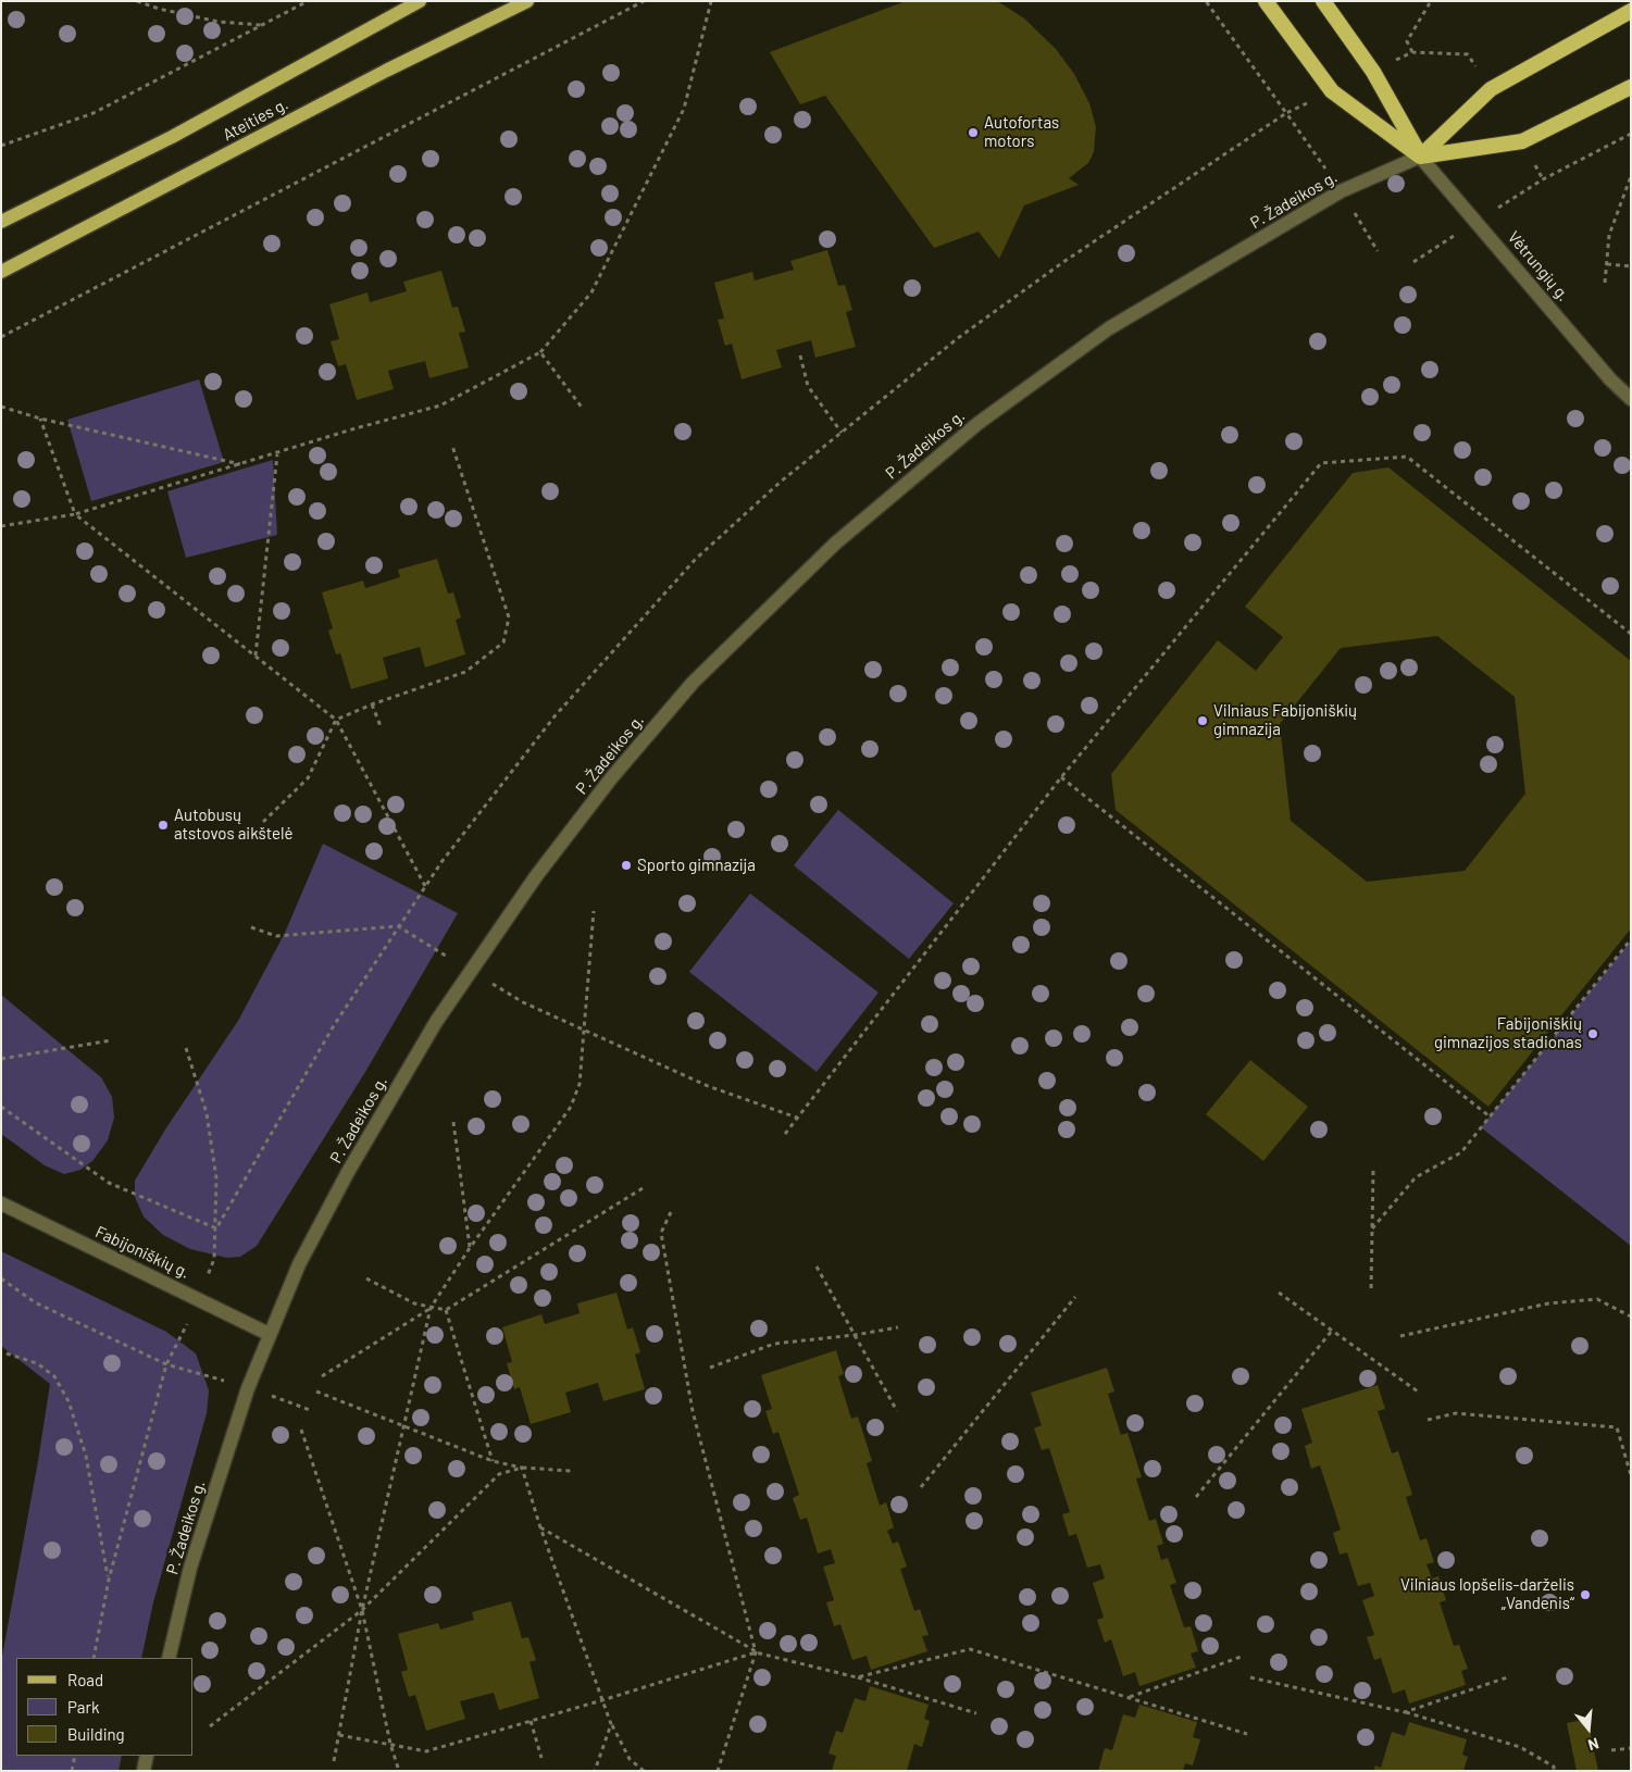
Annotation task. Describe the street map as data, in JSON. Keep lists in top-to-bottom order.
{
  "streets": {
    "main road": ["Ateities g."],
    "street": ["P. Žadeikos g.", "Vėtrungių g.", "Fabijoniškių g."]
  },
  "crossings": [
    ["P. Žadeikos g.", "Vėtrungių g."],
    ["P. Žadeikos g.", "Fabijoniškių g."]
  ],
  "places": [
    "Autofortas motors",
    "Vilniaus Fabijoniškių gimnazija",
    "Autobusų atstovos aikštelė",
    "Sporto gimnazija",
    "Fabijoniškių gimnazijos stadionas",
    "Vilniaus lopšelis-darželis „Vandenis“"
  ],
  "legend": ["Road", "Park", "Building"],
  "north": "bottom"
}
